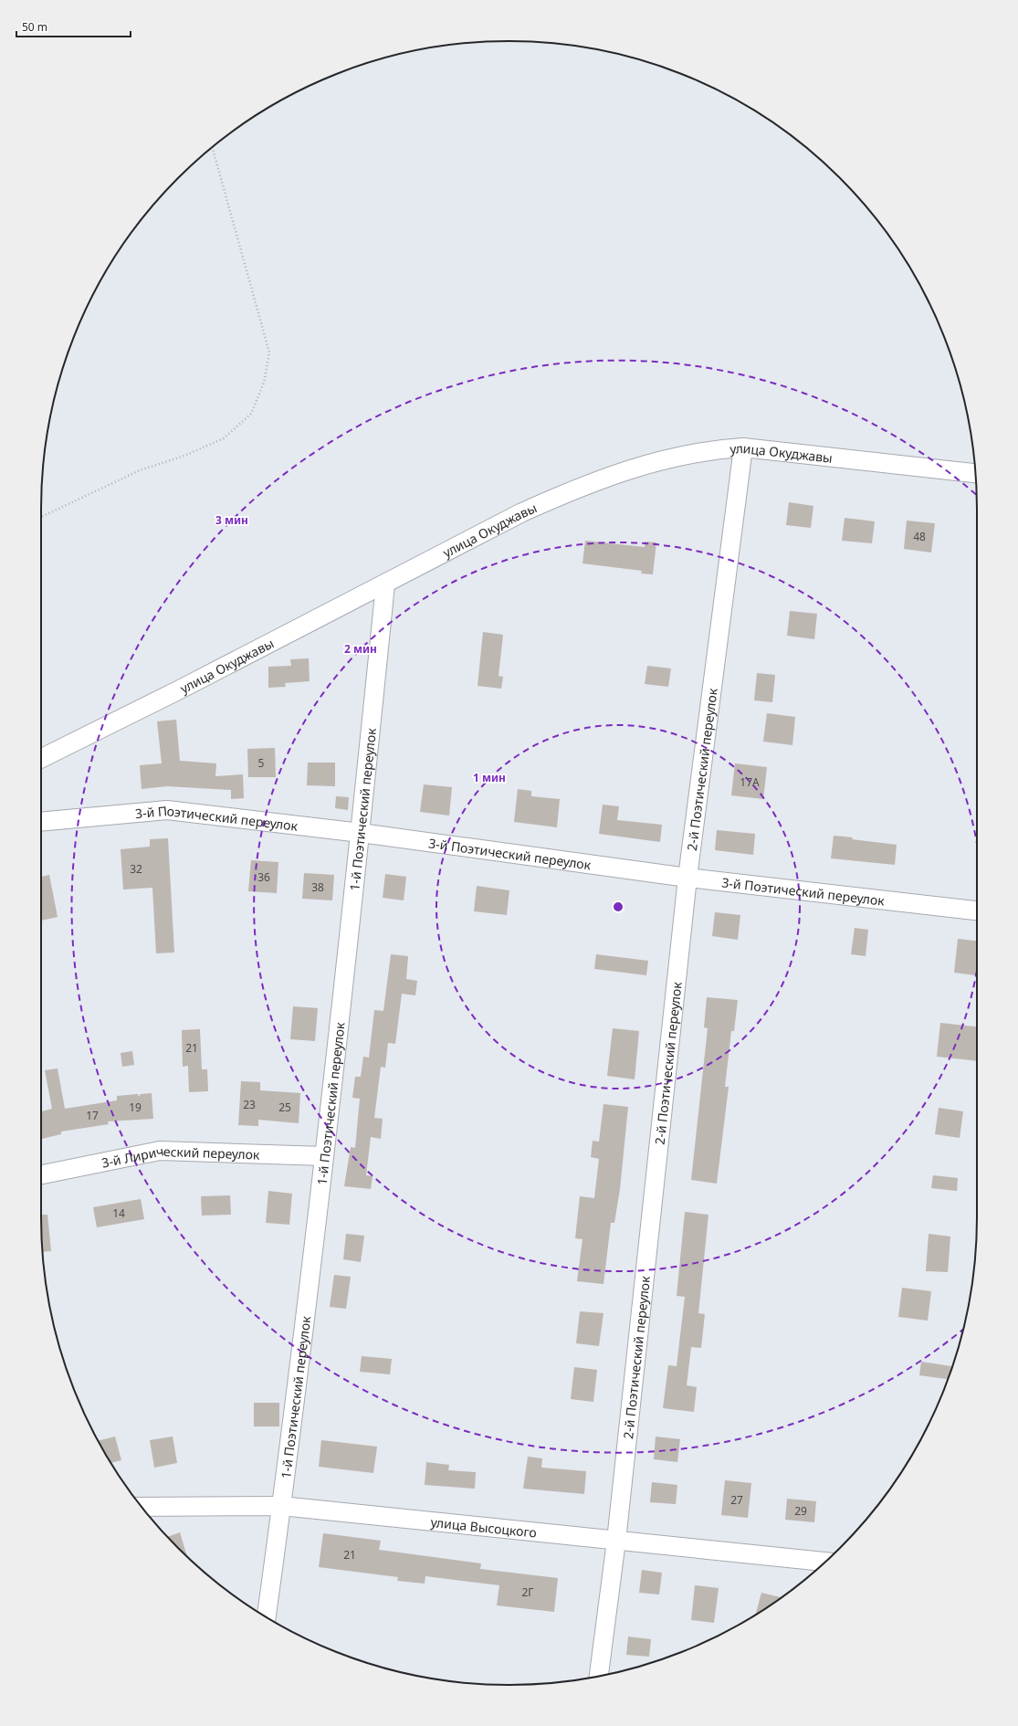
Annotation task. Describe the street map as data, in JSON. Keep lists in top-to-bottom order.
{
  "streets": {
    "street": [
      "улица Окуджавы",
      "2-й Поэтический переулок",
      "1-й Поэтический переулок",
      "3-й Поэтический переулок",
      "3-й Лирический переулок",
      "улица Высоцкого"
    ]
  },
  "crossings": [
    ["улица Окуджавы", "2-й Поэтический переулок"],
    ["улица Окуджавы", "1-й Поэтический переулок"],
    ["2-й Поэтический переулок", "3-й Поэтический переулок"],
    ["2-й Поэтический переулок", "улица Высоцкого"],
    ["1-й Поэтический переулок", "3-й Поэтический переулок"],
    ["1-й Поэтический переулок", "3-й Лирический переулок"],
    ["1-й Поэтический переулок", "улица Высоцкого"]
  ],
  "house_numbers": [
    "48",
    "5",
    "17А",
    "32",
    "36",
    "38",
    "21",
    "23",
    "19",
    "25",
    "17",
    "14",
    "27",
    "29",
    "21",
    "2Г"
  ],
  "scale_bar": "50 m",
  "rings": ["3 мин", "2 мин", "1 мин"]
}
